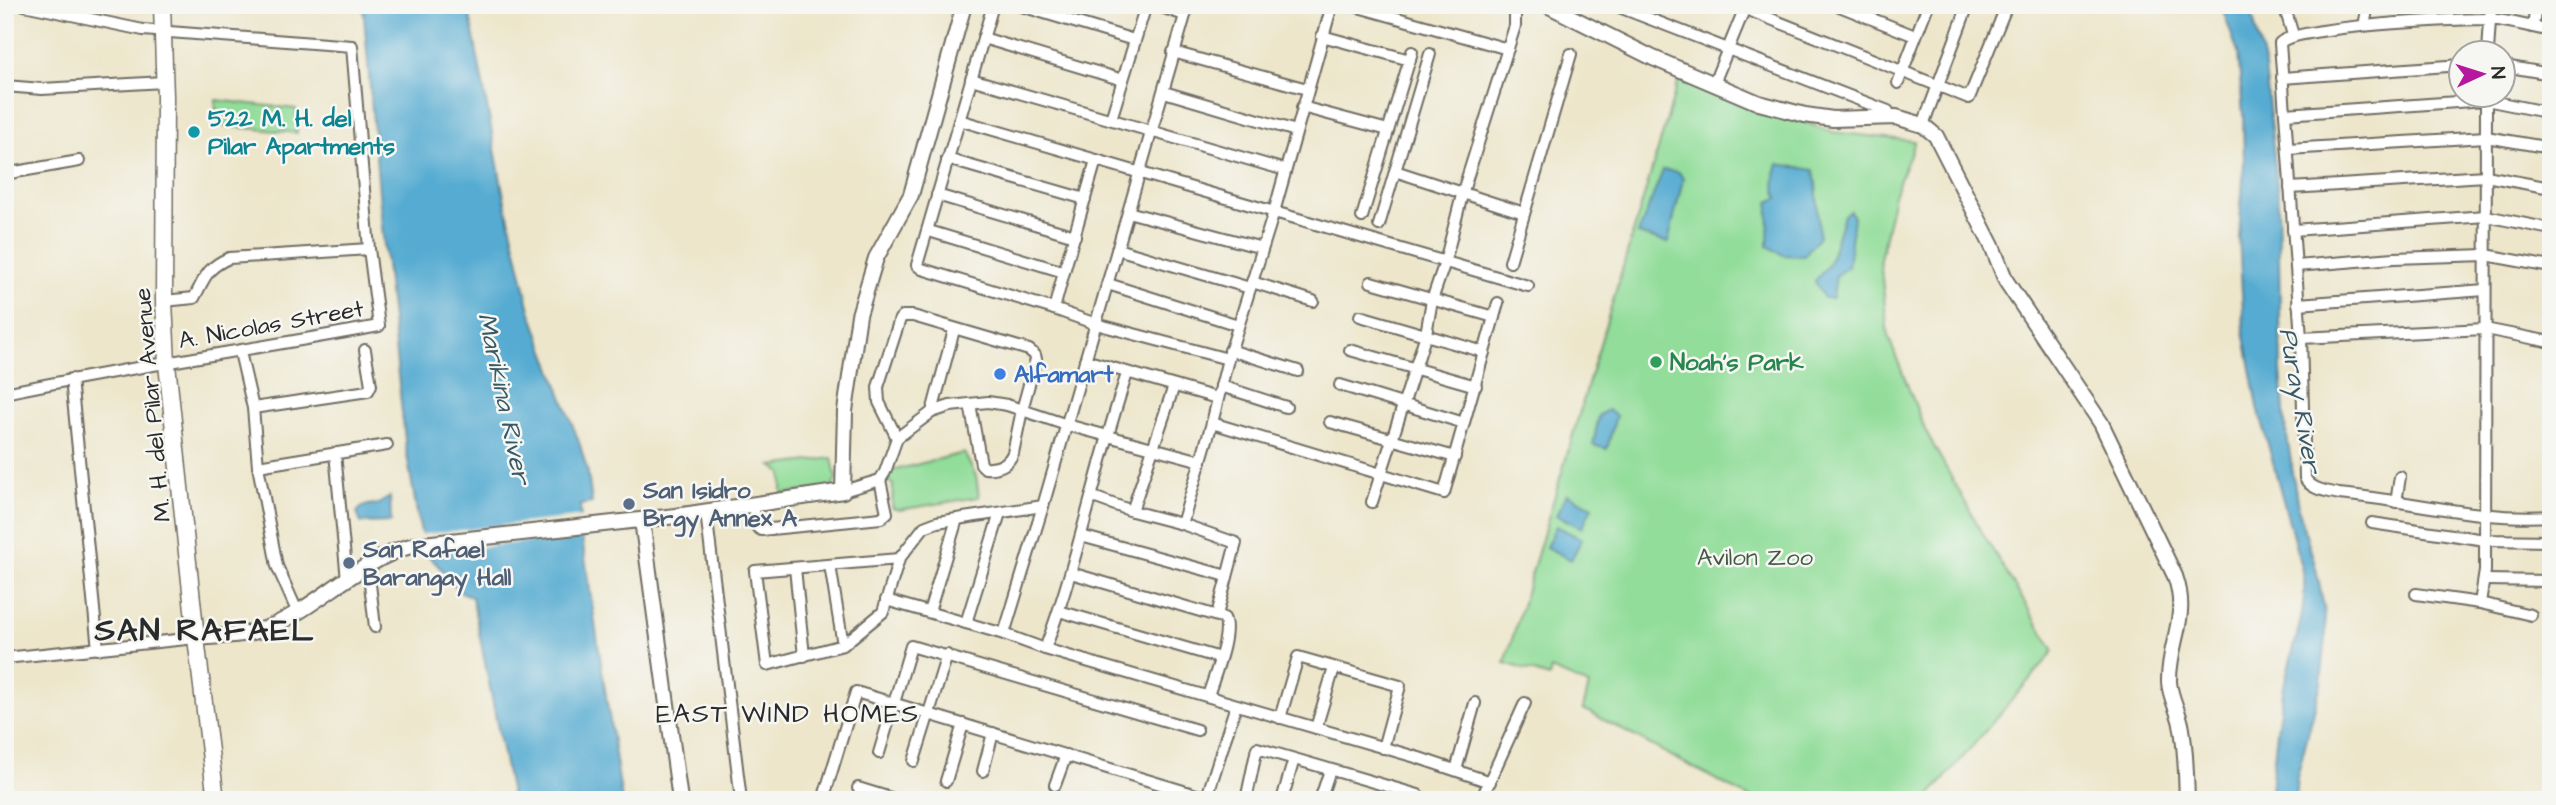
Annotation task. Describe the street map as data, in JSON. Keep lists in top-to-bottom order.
{
  "streets": {
    "main road": ["M. H. del Pilar Avenue"],
    "street": ["A. Nicolas Street"]
  },
  "crossings": [
    ["A. Nicolas Street", "M. H. del Pilar Avenue"]
  ],
  "districts": ["SAN RAFAEL", "EAST WIND HOMES"],
  "water": ["Marikina River", "Puray River"],
  "parks": ["Avilon Zoo"],
  "places": [
    "522 M. H. del Pilar Apartments",
    "Noah's Park",
    "Alfamart",
    "San Isidro Brgy Annex A",
    "San Rafael Barangay Hall"
  ],
  "north": "right"
}
